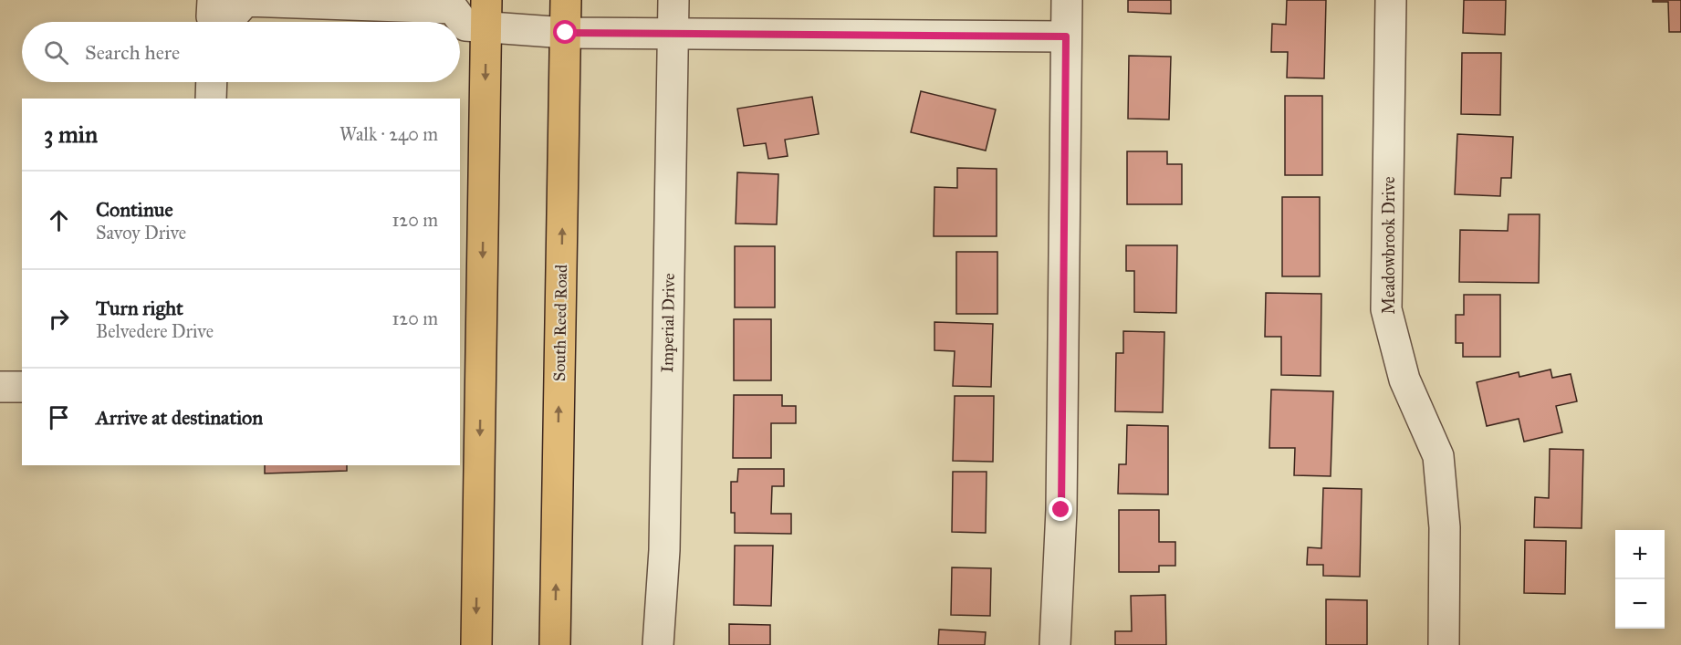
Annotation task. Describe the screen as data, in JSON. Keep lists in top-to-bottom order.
{
  "streets": {
    "main road": ["South Reed Road"],
    "street": ["Meadowbrook Drive", "Imperial Drive"]
  },
  "page": {
    "search": "Search here",
    "heading": ["3 min", "Walk · 240 m"],
    "list": [
      ["Continue", "Savoy Drive", "120 m"],
      ["Turn right", "Belvedere Drive", "120 m"],
      "Arrive at destination"
    ],
    "map_buttons": ["+", "−"]
  }
}
